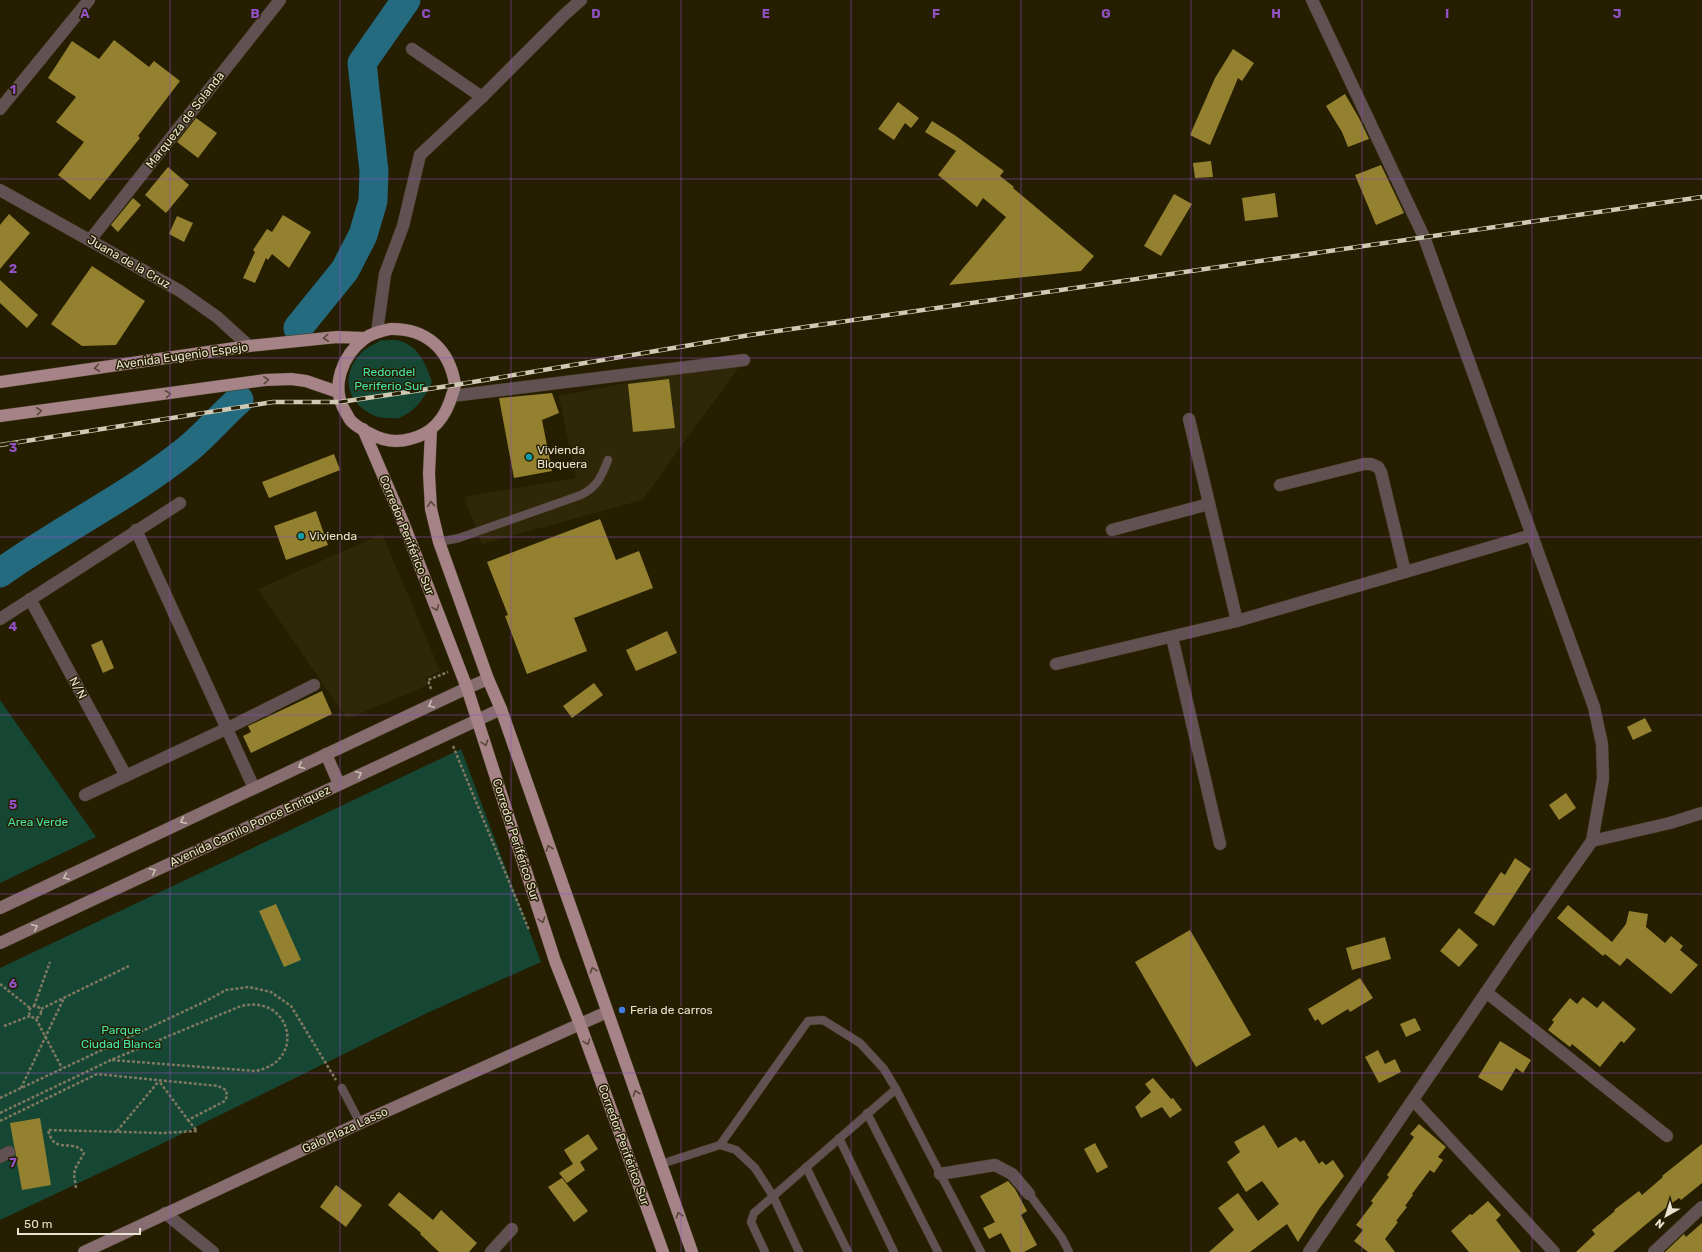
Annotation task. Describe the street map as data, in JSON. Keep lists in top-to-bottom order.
{
  "streets": {
    "main road": [
      "Avenida Eugenio Espejo",
      "Corredor Periférico Sur",
      "Avenida Camilo Ponce Enriquez",
      "Galo Plaza Lasso"
    ],
    "street": ["Marqueza de Solanda", "Juana de la Cruz", "N/N"]
  },
  "crossings": [
    ["Marqueza de Solanda", "Juana de la Cruz"],
    ["Juana de la Cruz", "Avenida Eugenio Espejo"],
    ["Avenida Eugenio Espejo", "Corredor Periférico Sur"],
    ["Corredor Periférico Sur", "Avenida Camilo Ponce Enriquez"],
    ["Corredor Periférico Sur", "Galo Plaza Lasso"]
  ],
  "parks": ["Redondel Periferio Sur", "Area Verde", "Parque Ciudad Blanca"],
  "places": ["Vivienda Bloquera", "Vivienda", "Feria de carros"],
  "scale_bar": "50 m",
  "north": "bottom left",
  "grid": {
    "columns": [
      "A",
      "B",
      "C",
      "D",
      "E",
      "F",
      "G",
      "H",
      "I",
      "J"
    ],
    "rows": [
      "1",
      "2",
      "3",
      "4",
      "5",
      "6",
      "7"
    ]
  }
}
